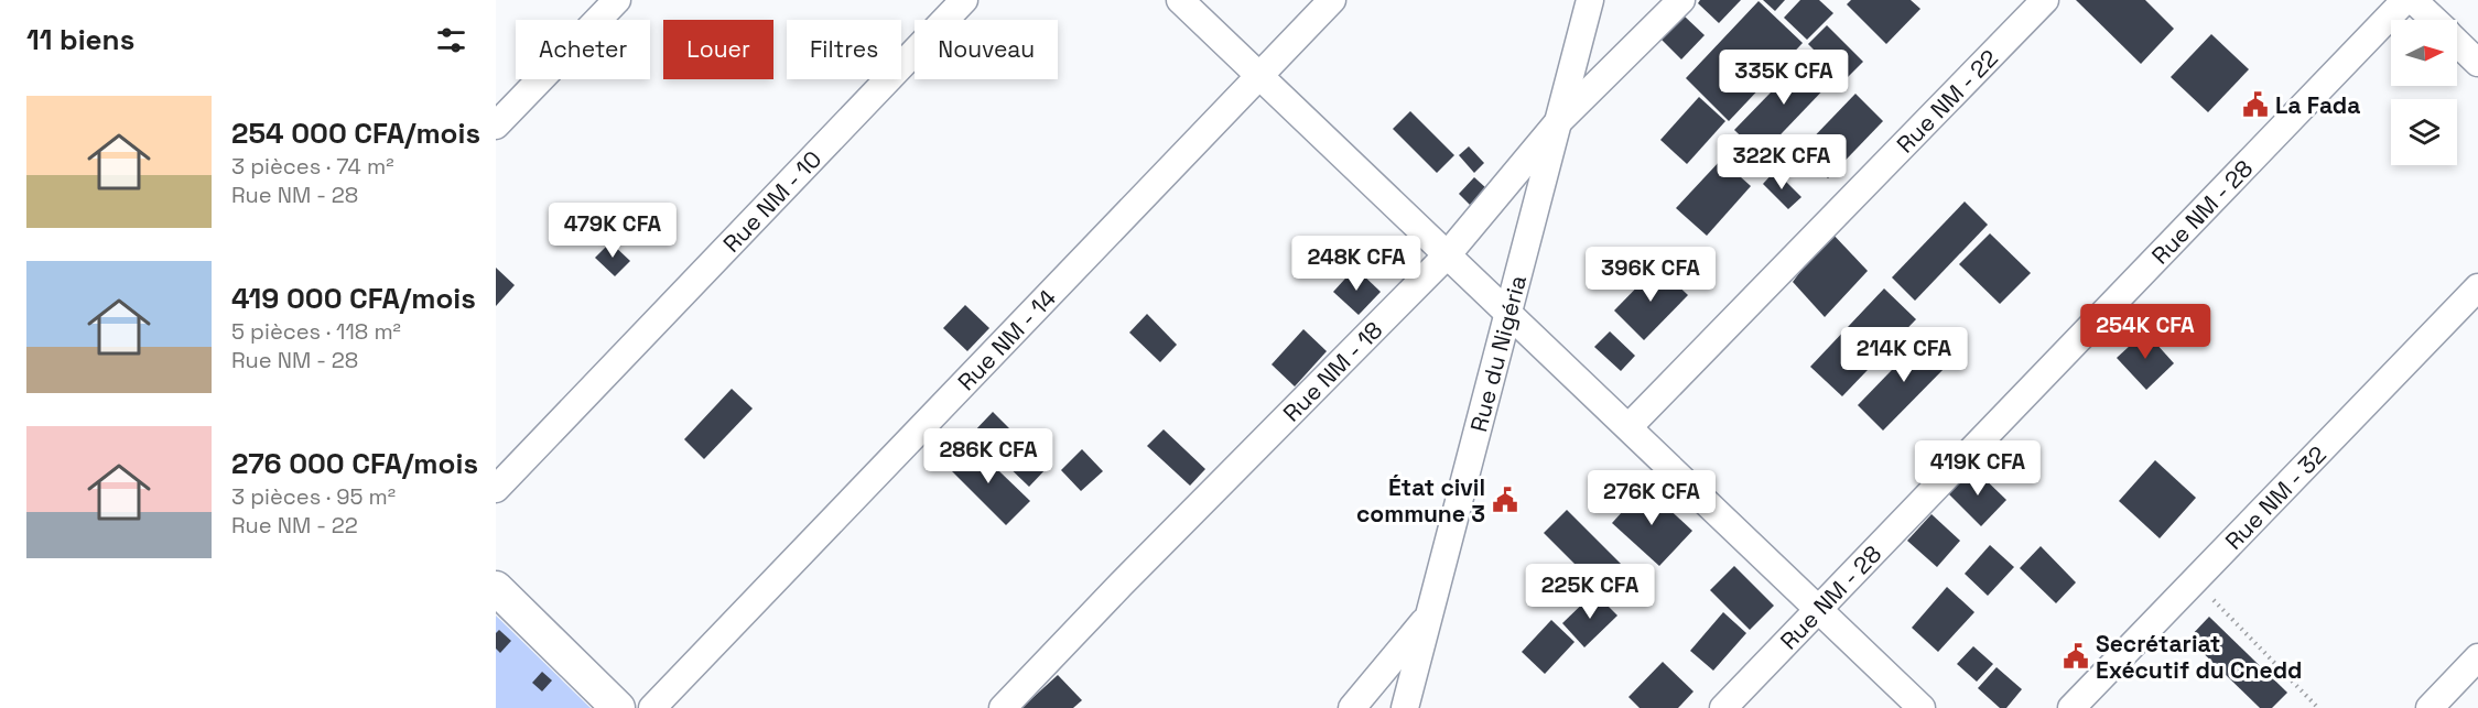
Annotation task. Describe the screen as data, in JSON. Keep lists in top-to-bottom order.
{
  "streets": {
    "street": [
      "Rue NM - 22",
      "Rue NM - 10",
      "Rue NM - 28",
      "Rue NM - 14",
      "Rue du Nigéria",
      "Rue NM - 18",
      "Rue NM - 32"
    ]
  },
  "crossings": [
    ["Rue du Nigéria", "Rue NM - 18"]
  ],
  "places": {
    "public building": ["La Fada", "État civil commune 3", "Secrétariat Exécutif du Cnedd"]
  },
  "north": "right",
  "page": {
    "heading": "11 biens",
    "chip": [
      "Acheter",
      "Louer",
      "Filtres",
      "Nouveau"
    ],
    "price": [
      "335K CFA",
      "322K CFA",
      "479K CFA",
      "248K CFA",
      "396K CFA",
      "254K CFA",
      "214K CFA",
      "286K CFA",
      "419K CFA",
      "276K CFA",
      "225K CFA"
    ],
    "list": [
      {
        "name": "254 000 CFA/mois",
        "note": "3 pièces · 74 m² · Rue NM - 28"
      },
      {
        "name": "419 000 CFA/mois",
        "note": "5 pièces · 118 m² · Rue NM - 28"
      },
      {
        "name": "276 000 CFA/mois",
        "note": "3 pièces · 95 m² · Rue NM - 22"
      }
    ]
  }
}
